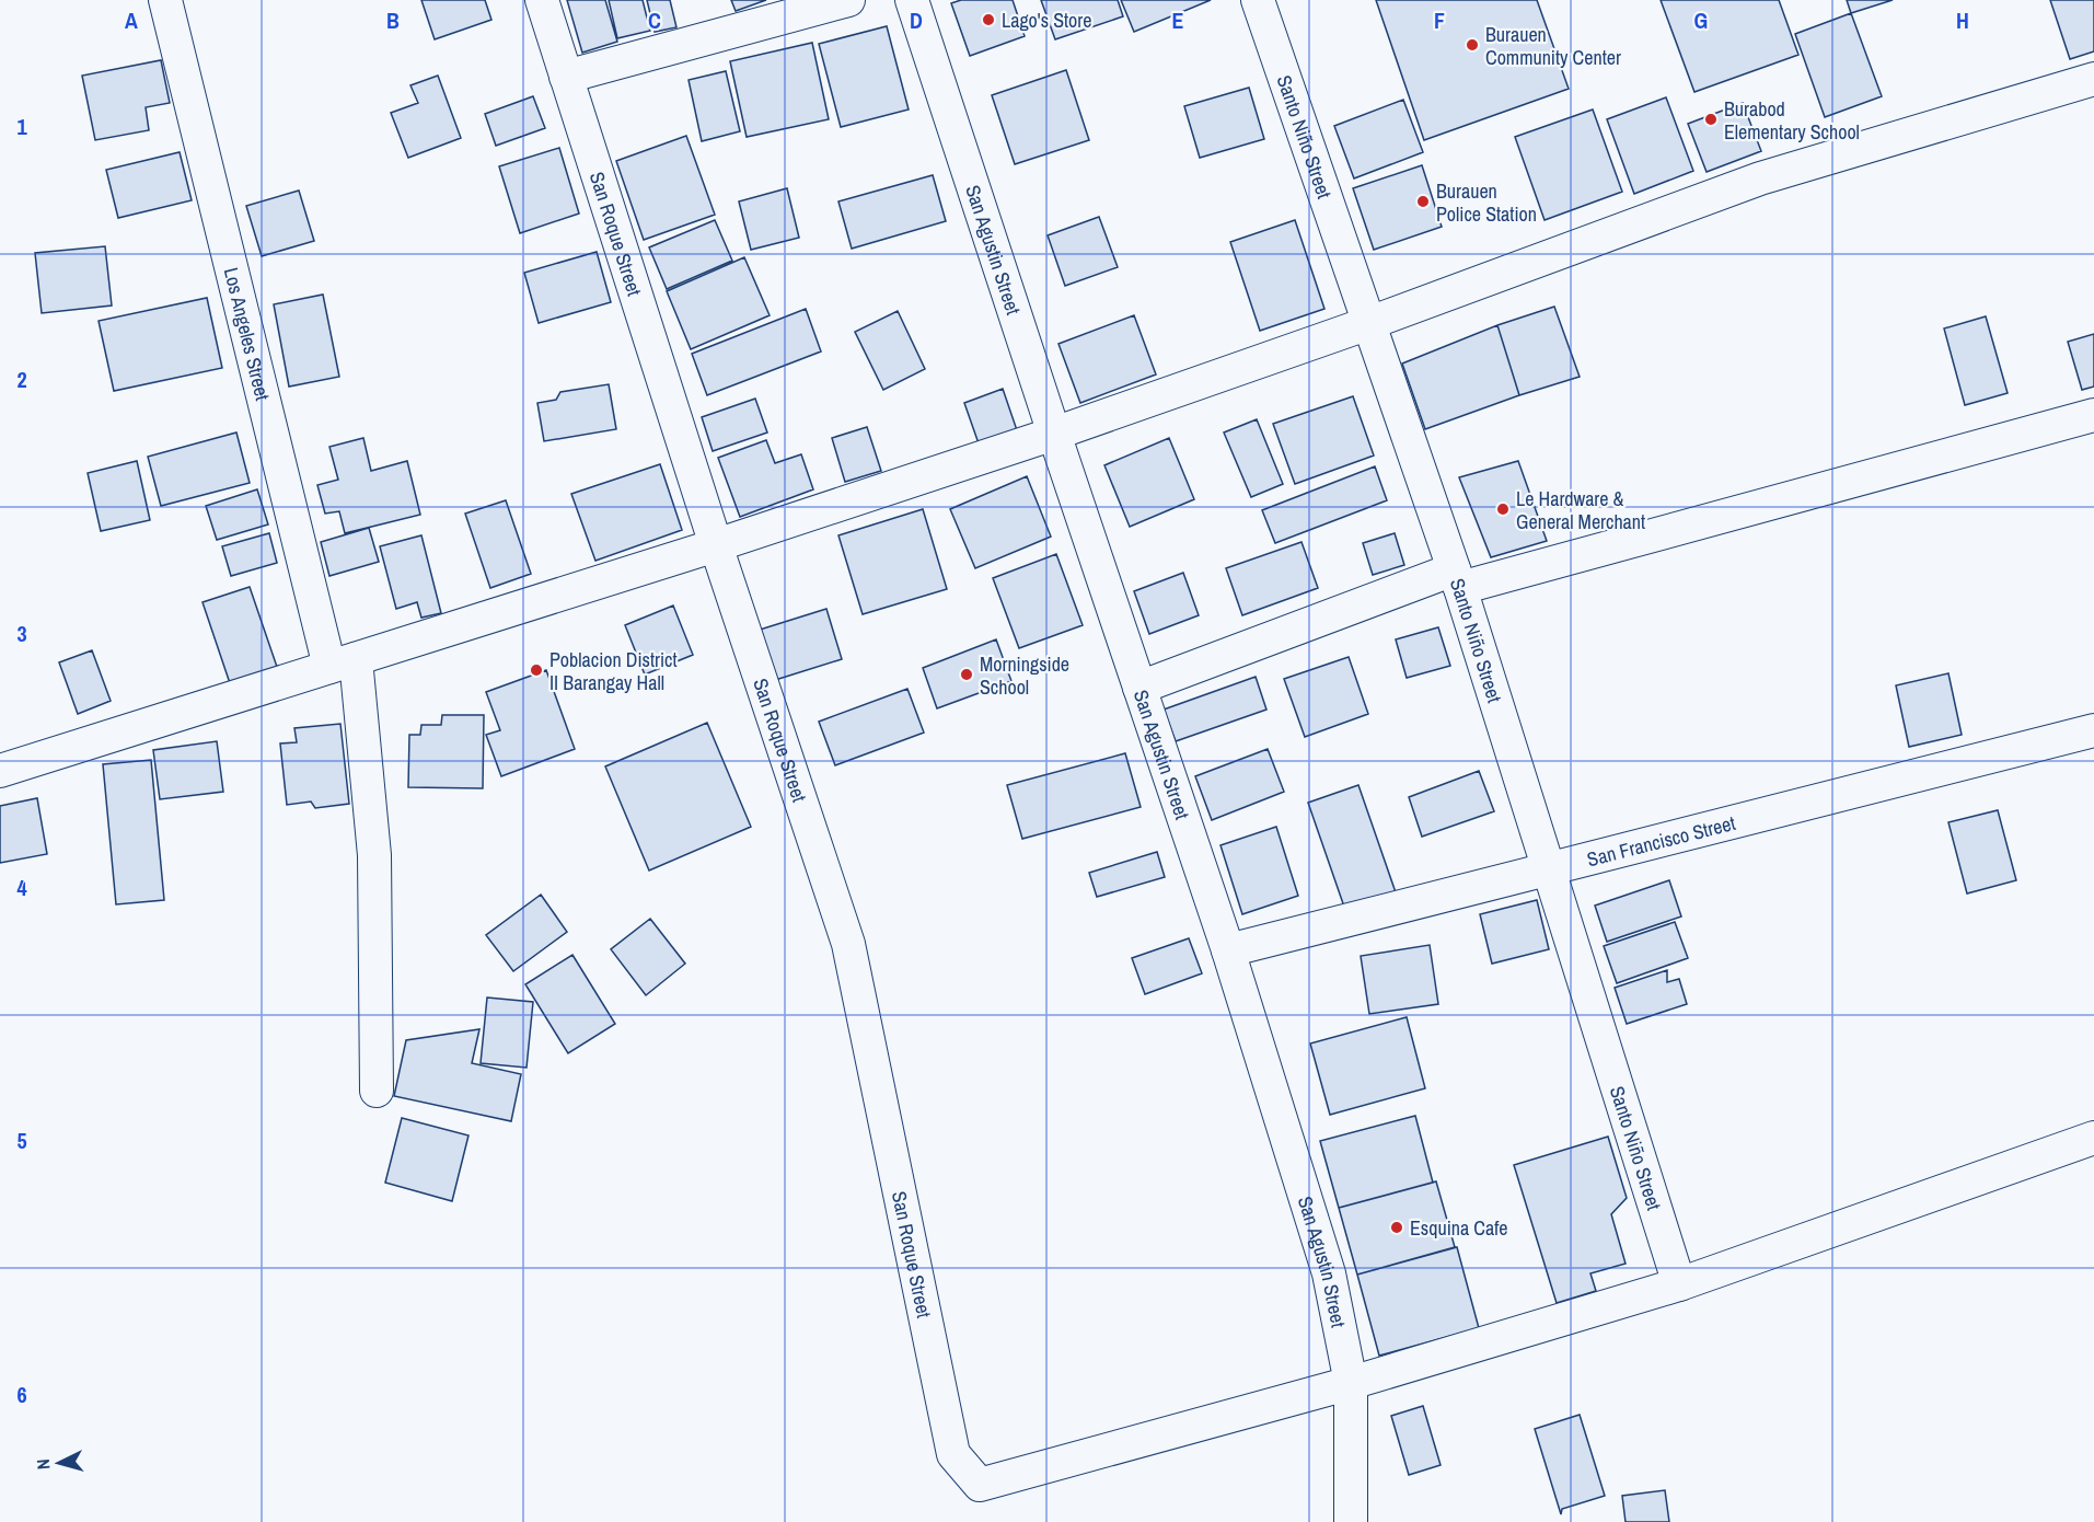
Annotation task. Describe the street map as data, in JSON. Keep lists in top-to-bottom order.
{
  "streets": {
    "street": [
      "Santo Niño Street",
      "San Roque Street",
      "San Agustin Street",
      "Los Angeles Street",
      "San Francisco Street"
    ]
  },
  "crossings": [
    ["Santo Niño Street", "San Francisco Street"],
    ["San Roque Street", "San Agustin Street"],
    ["San Agustin Street", "San Francisco Street"]
  ],
  "places": [
    "Lago's Store",
    "Burauen Community Center",
    "Burabod Elementary School",
    "Burauen Police Station",
    "Le Hardware & General Merchant",
    "Poblacion District II Barangay Hall",
    "Morningside School",
    "Esquina Cafe"
  ],
  "north": "left",
  "grid": {
    "columns": [
      "A",
      "B",
      "C",
      "D",
      "E",
      "F",
      "G",
      "H"
    ],
    "rows": [
      "1",
      "2",
      "3",
      "4",
      "5",
      "6"
    ]
  }
}
